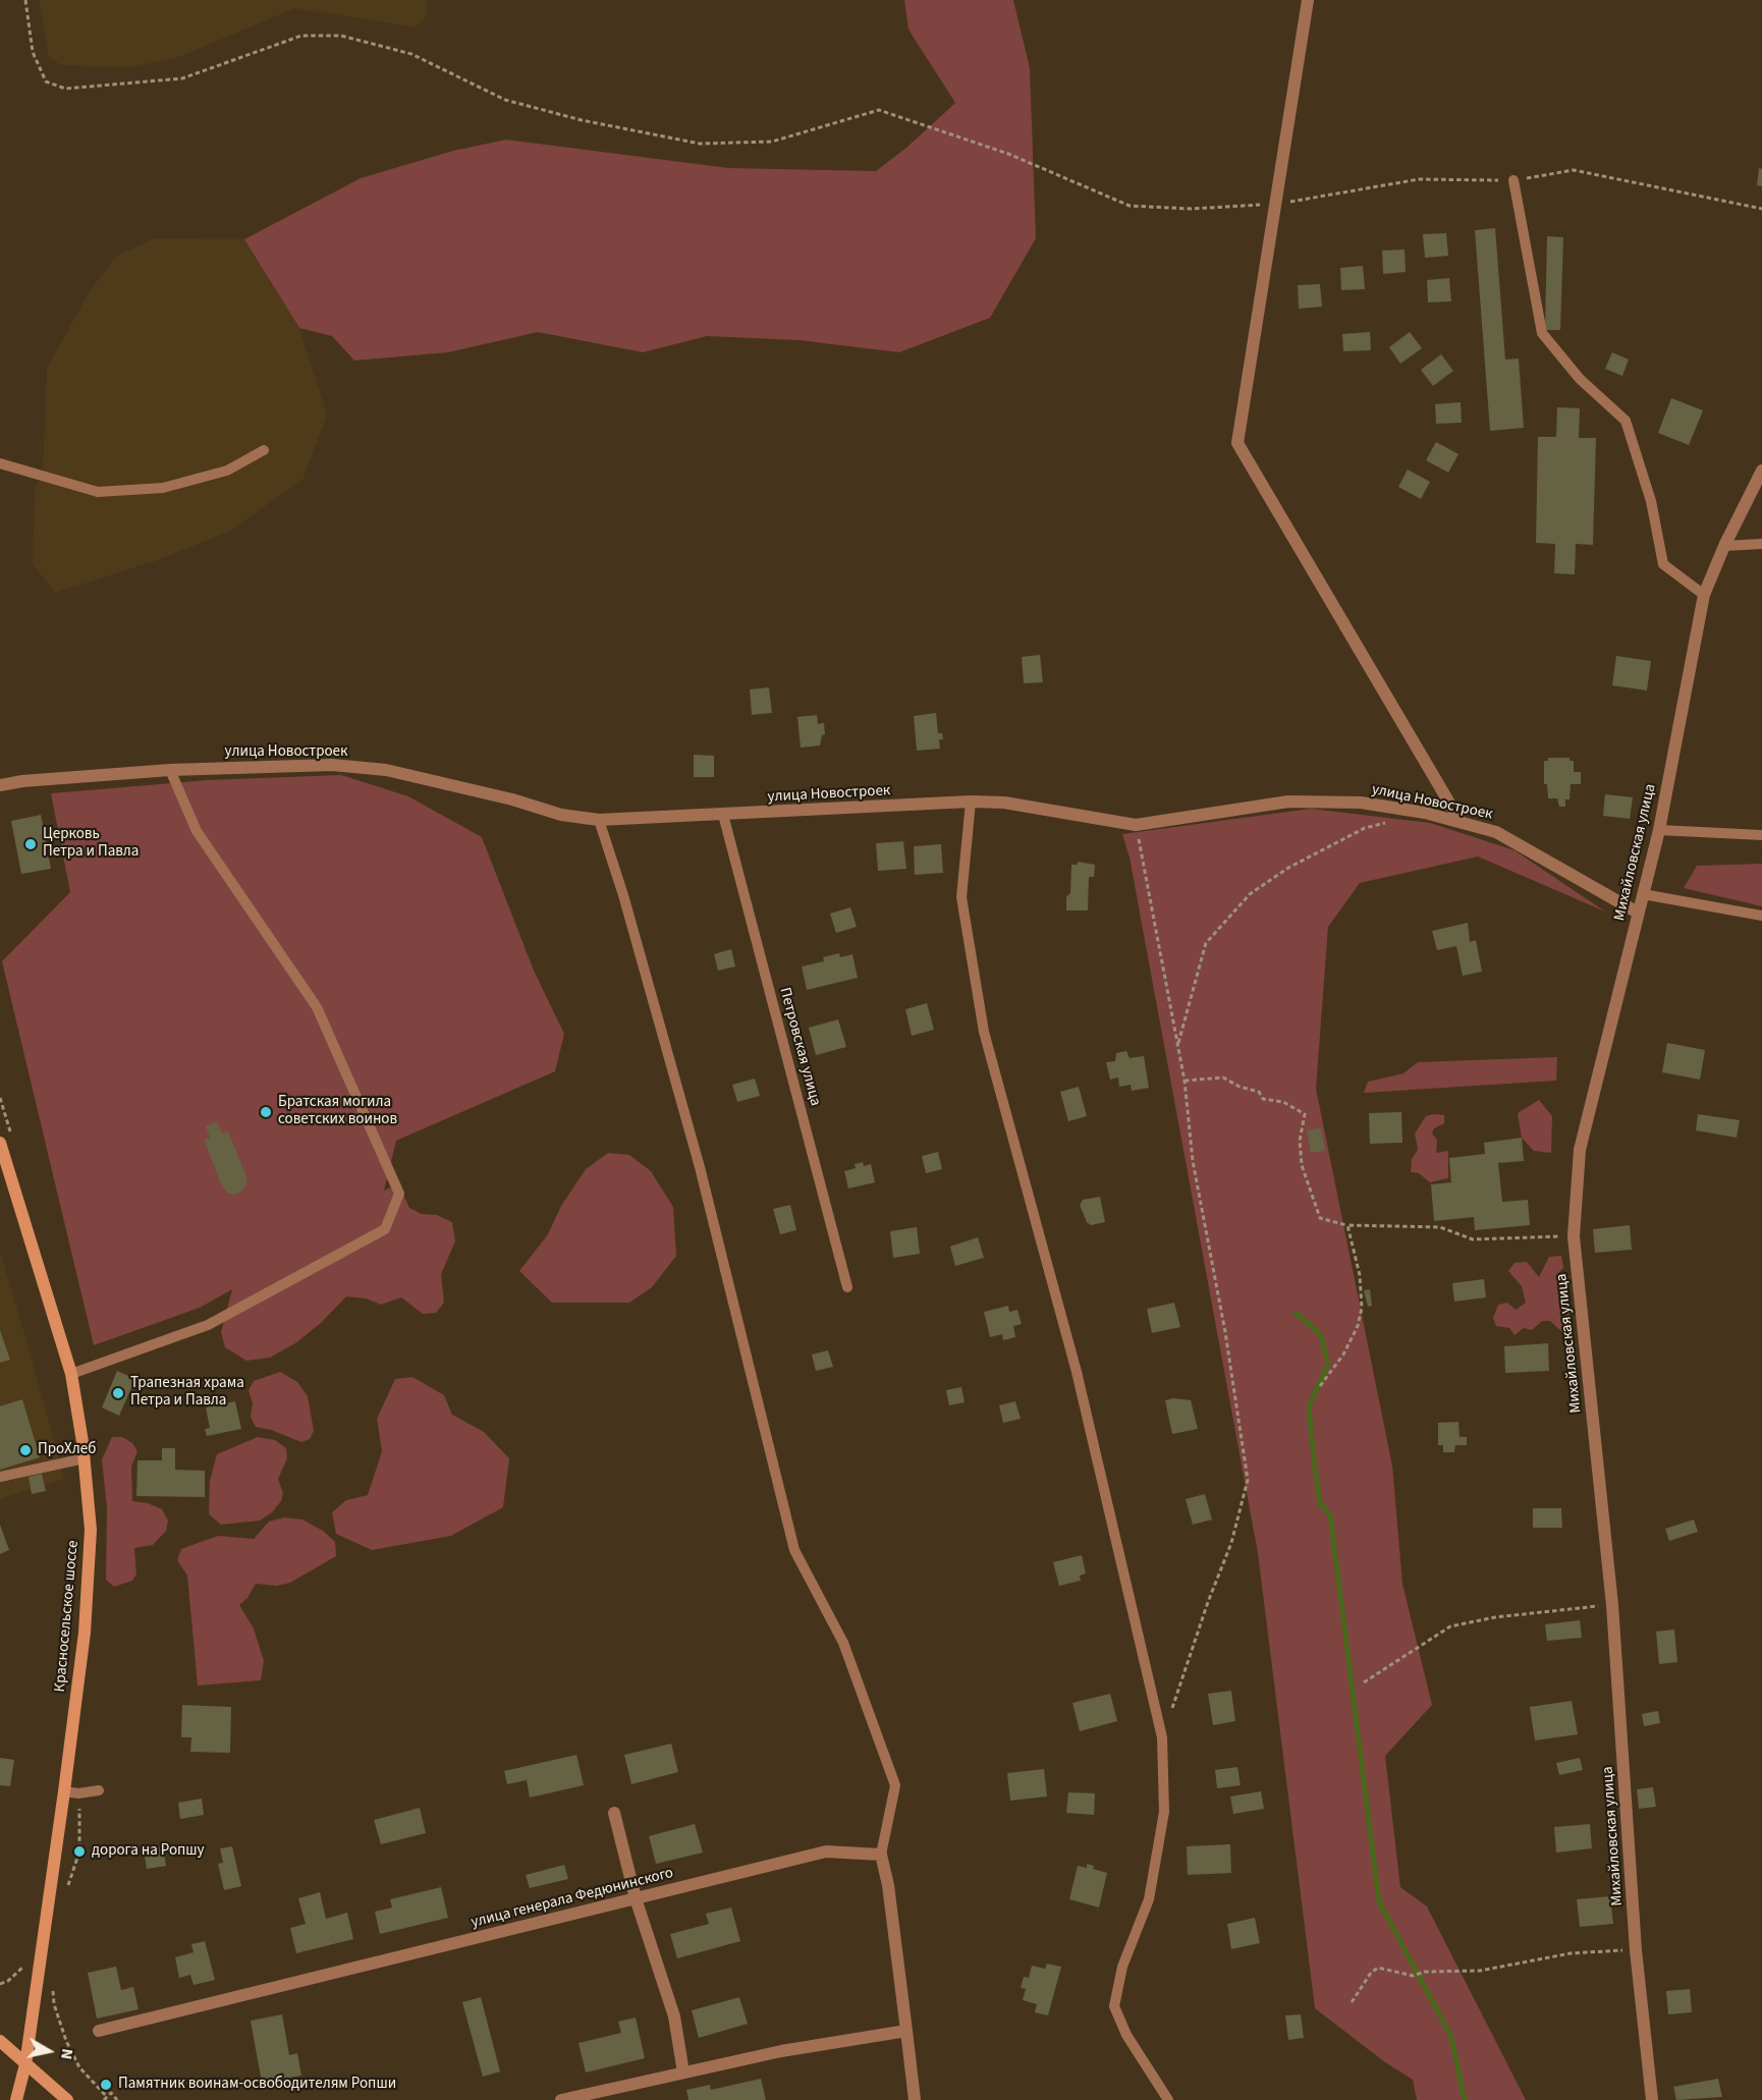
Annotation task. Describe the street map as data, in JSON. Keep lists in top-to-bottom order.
{
  "streets": {
    "main road": ["Красносельское шоссе"],
    "street": ["улица Новостроек", "Михайловская улица", "улица генерала Федюнинского"],
    "lane": ["Петровская улица"]
  },
  "crossings": [
    ["улица Новостроек", "Михайловская улица"],
    ["улица Новостроек", "Петровская улица"]
  ],
  "places": [
    "Церковь Петра и Павла",
    "Братская могила советских воинов",
    "Трапезная храма Петра и Павла",
    "ПроХлеб",
    "дорога на Ропшу",
    "Памятник воинам-освободителям Ропши"
  ],
  "north": "right"
}
